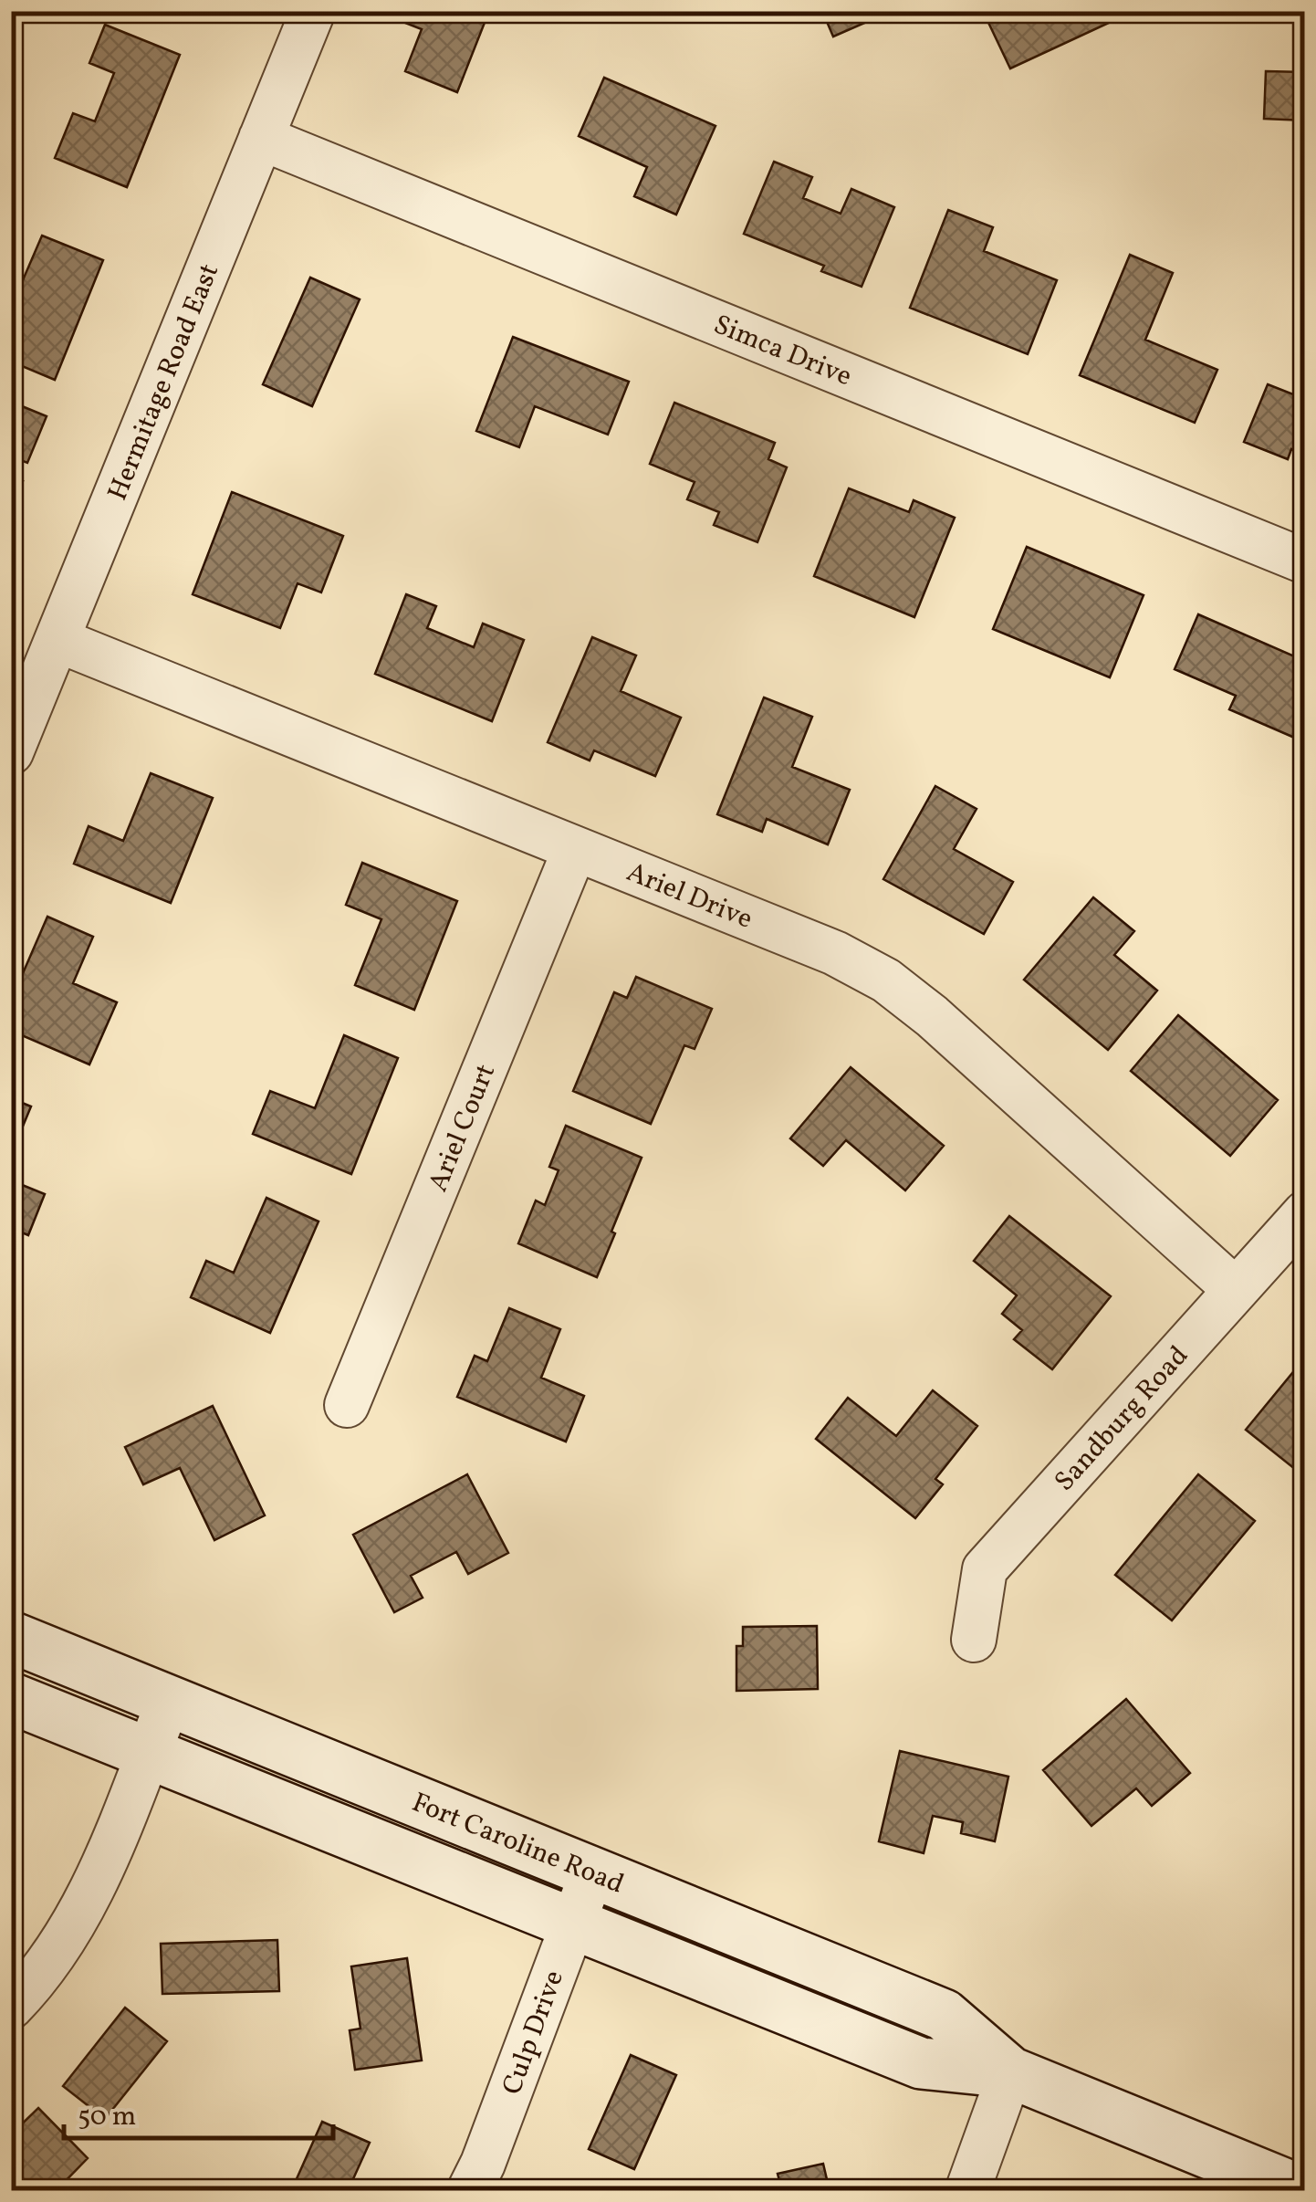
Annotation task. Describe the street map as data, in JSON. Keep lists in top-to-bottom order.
{
  "streets": {
    "street": [
      "Simca Drive",
      "Hermitage Road East",
      "Ariel Drive",
      "Ariel Court",
      "Sandburg Road",
      "Fort Caroline Road",
      "Culp Drive"
    ]
  },
  "crossings": [
    ["Simca Drive", "Hermitage Road East"],
    ["Hermitage Road East", "Ariel Drive"],
    ["Ariel Drive", "Ariel Court"],
    ["Ariel Drive", "Sandburg Road"],
    ["Fort Caroline Road", "Culp Drive"]
  ],
  "scale_bar": "50 m"
}
